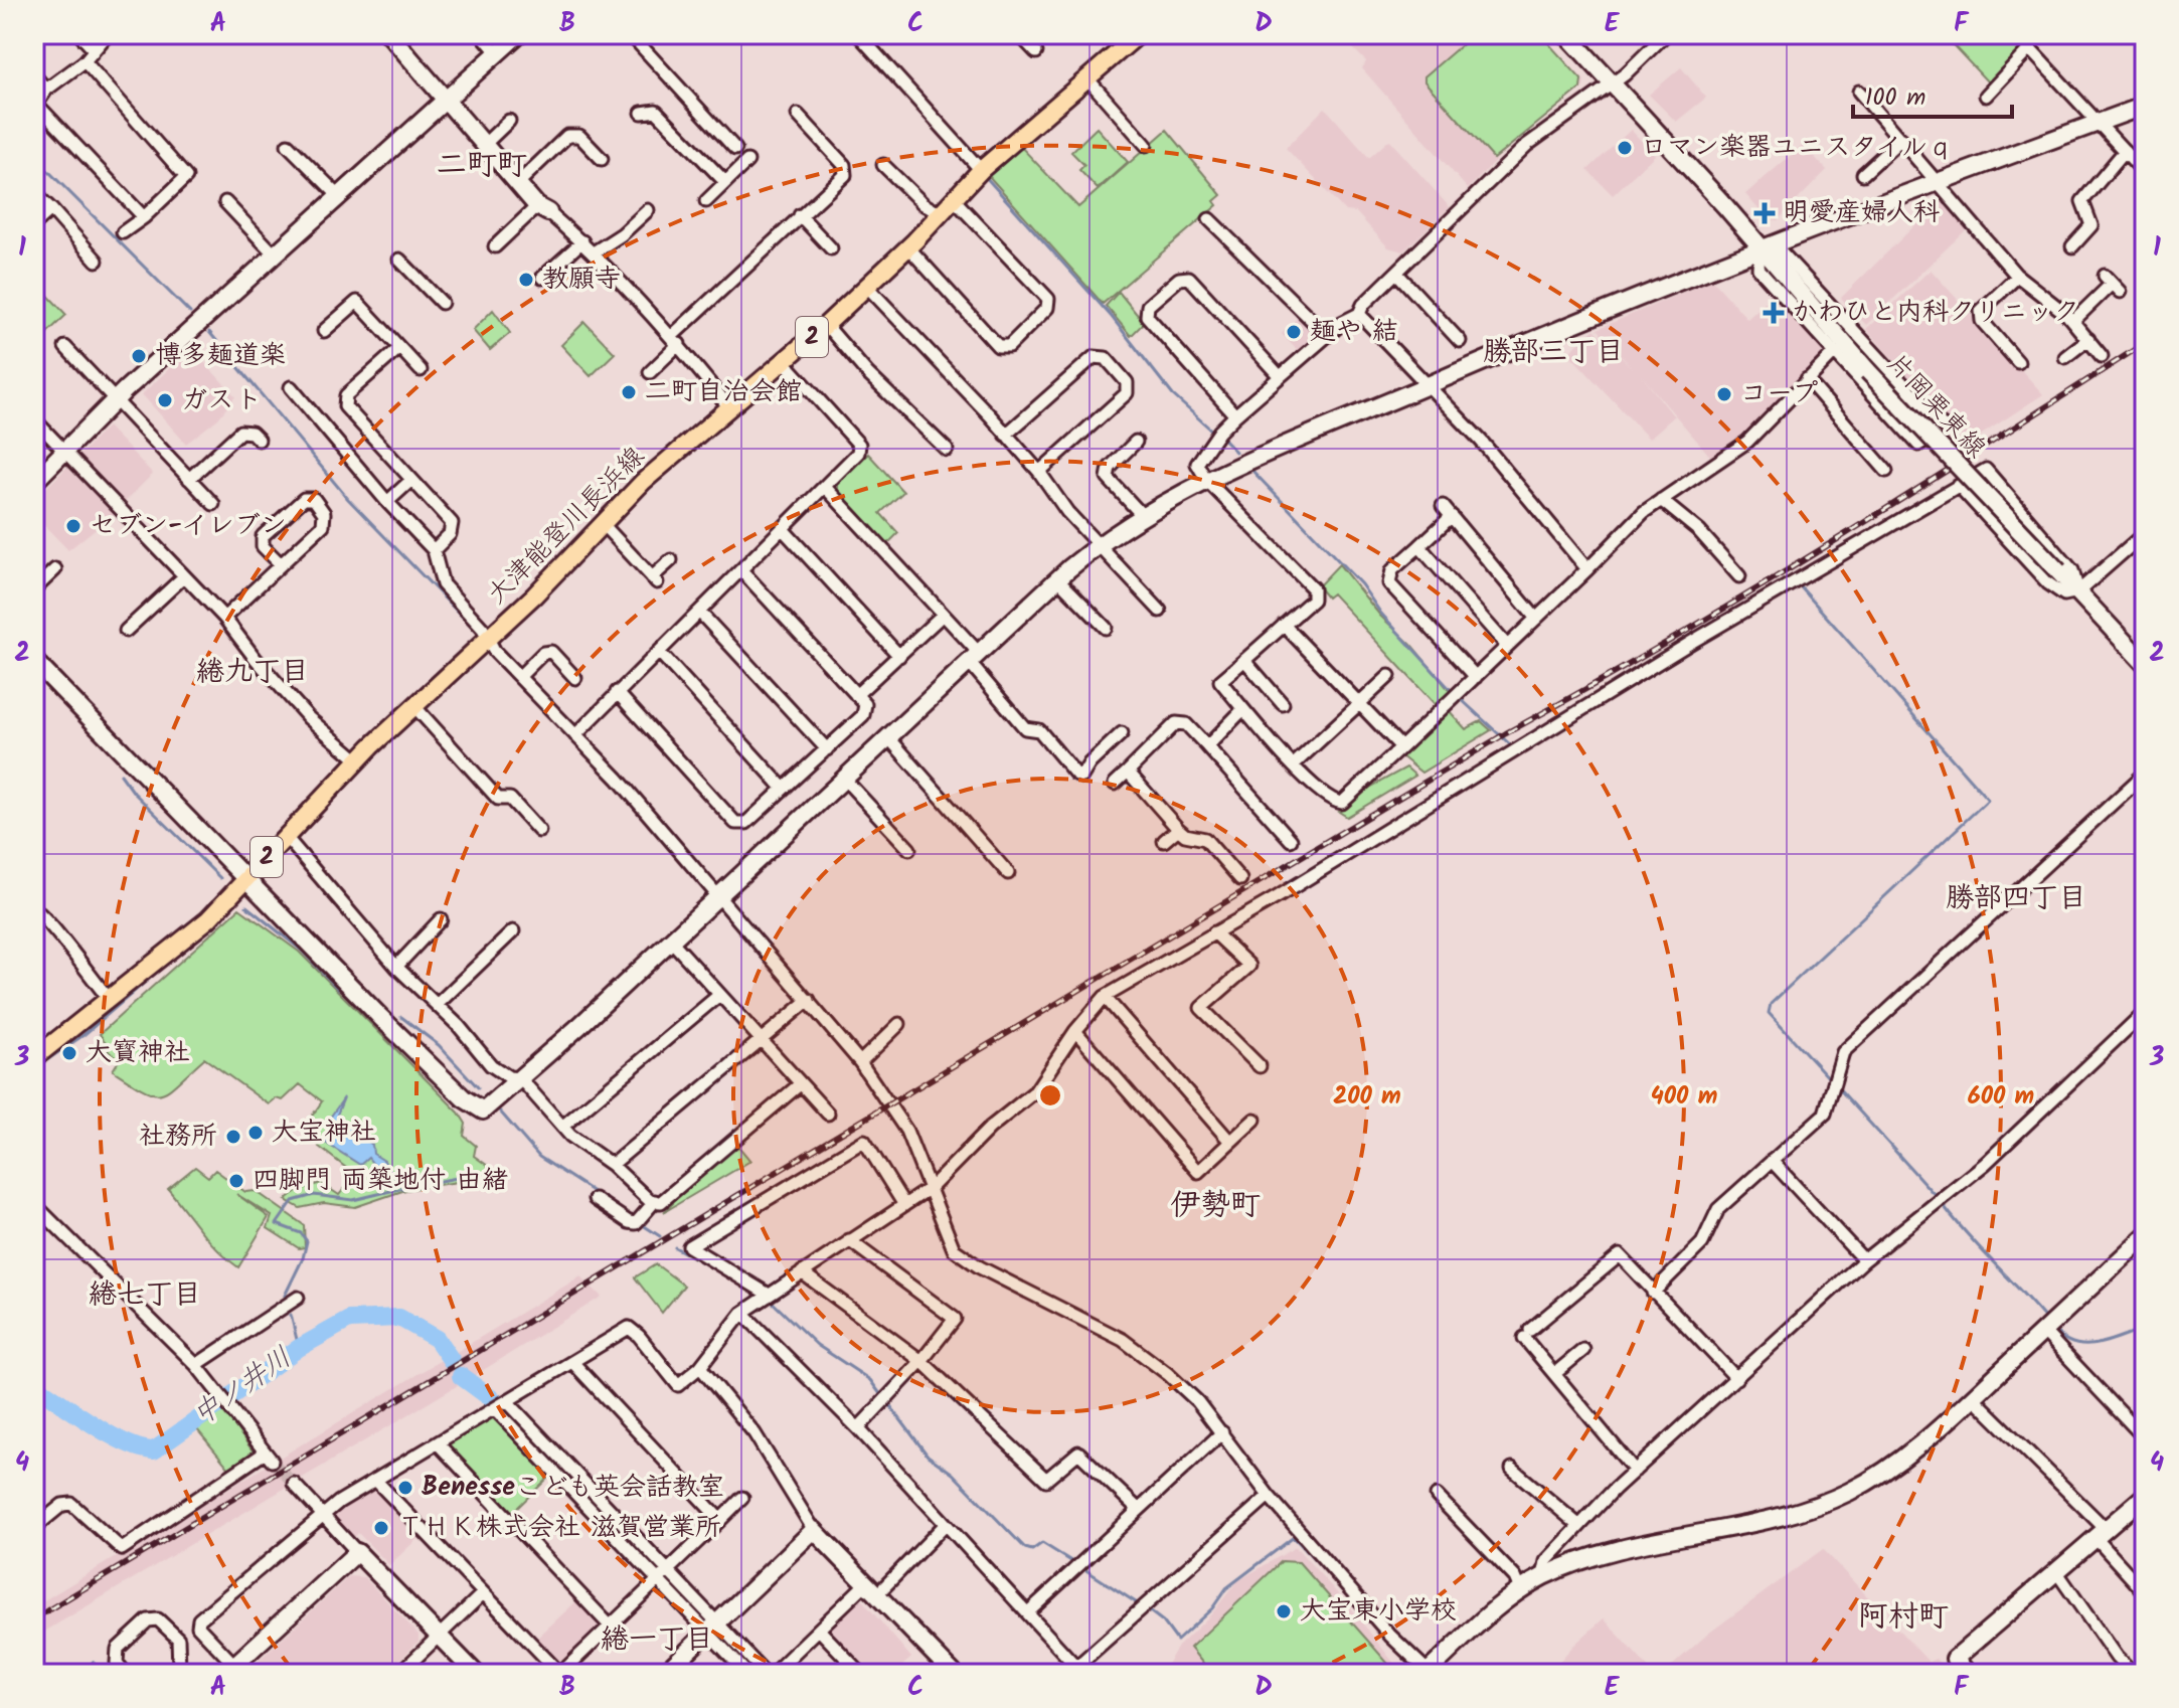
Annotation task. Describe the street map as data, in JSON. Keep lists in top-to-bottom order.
{
  "streets": {
    "main road": ["2", "大津能登川長浜線"],
    "street": ["片岡栗東線"]
  },
  "districts": [
    "二町町",
    "勝部三丁目",
    "綣九丁目",
    "勝部四丁目",
    "伊勢町",
    "綣七丁目",
    "阿村町",
    "綣一丁目"
  ],
  "water": ["中ノ井川"],
  "places": {
    "other": [
      "ロマン楽器ユニスタイルｑ",
      "教願寺",
      "麺や 結",
      "博多麺道楽",
      "二町自治会館",
      "コープ",
      "ガスト",
      "セブン-イレブン",
      "大寳神社",
      "大宝神社",
      "社務所",
      "四脚門 両築地付 由緒",
      "Benesseこども英会話教室",
      "ＴＨＫ株式会社 滋賀営業所",
      "大宝東小学校"
    ],
    "health": ["明愛産婦人科", "かわひと内科クリニック"]
  },
  "scale_bar": "100 m",
  "grid": {
    "columns": [
      "A",
      "B",
      "C",
      "D",
      "E",
      "F"
    ],
    "rows": [
      "1",
      "2",
      "3",
      "4"
    ]
  },
  "rings": ["200 m", "400 m", "600 m"]
}
